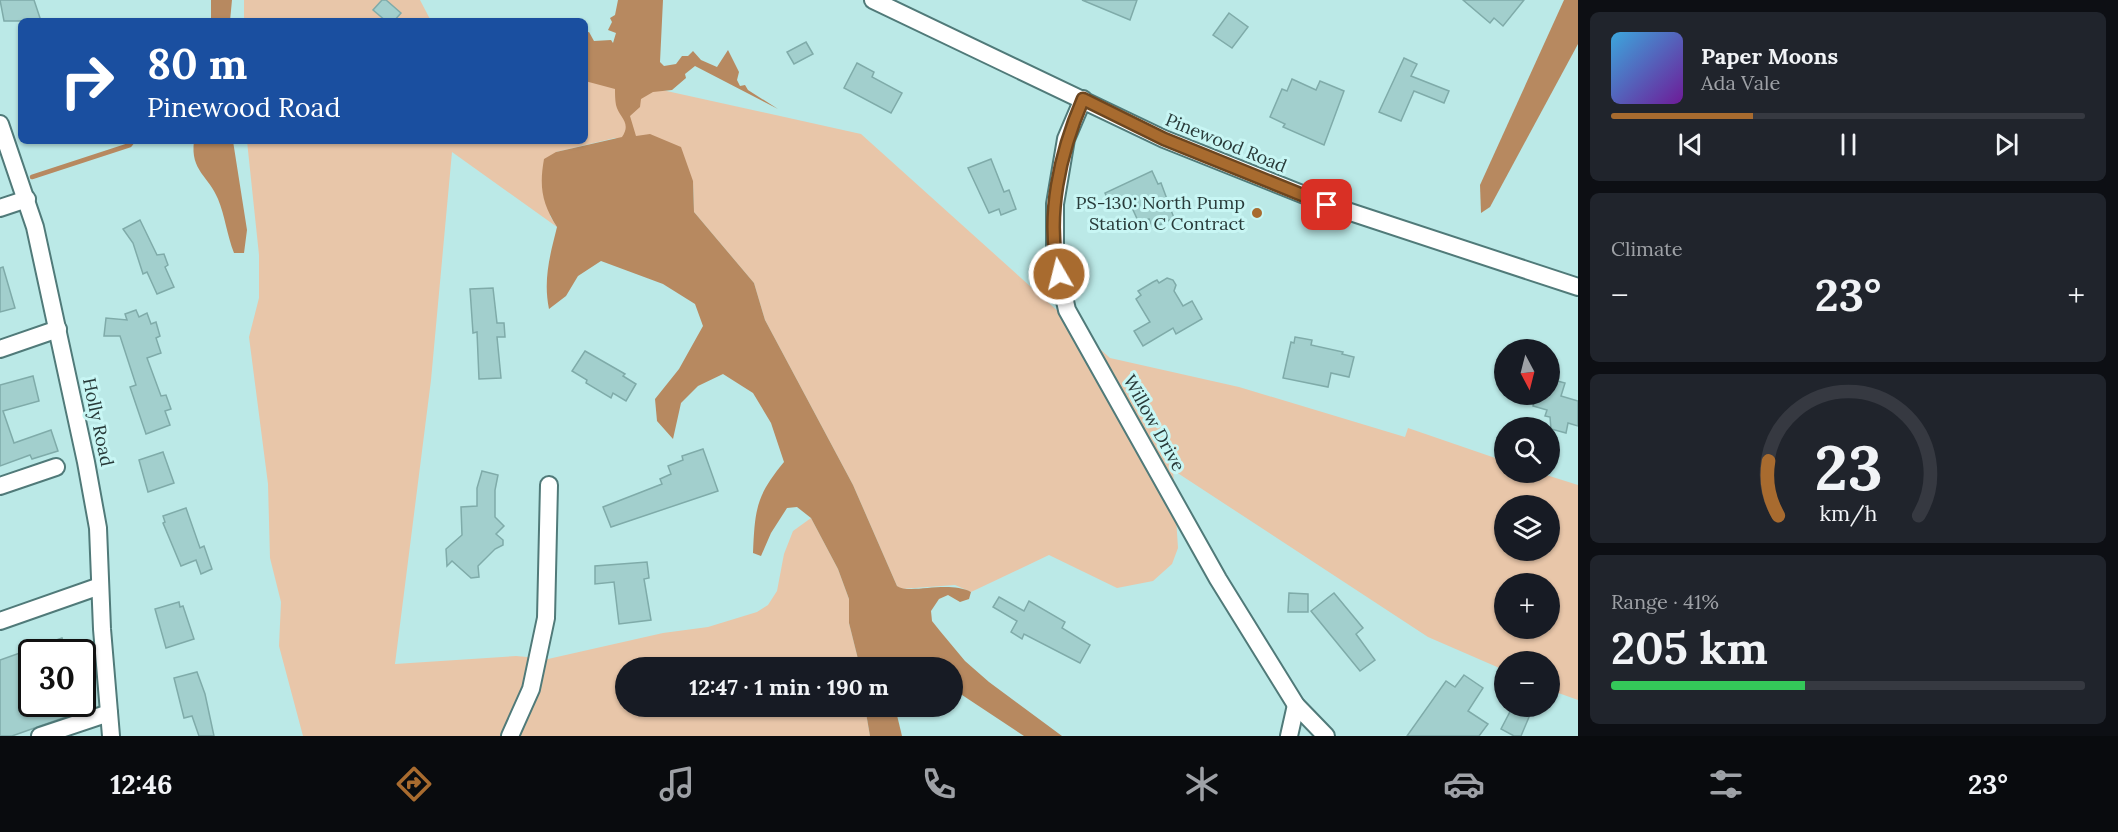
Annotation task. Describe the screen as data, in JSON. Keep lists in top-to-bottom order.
{
  "streets": {
    "street": ["Pinewood Road", "Holly Road", "Willow Drive"]
  },
  "crossings": [
    ["Pinewood Road", "Willow Drive"]
  ],
  "places": ["PS-130: North Pump Station C Contract"],
  "north": "bottom",
  "page": {
    "turn": ["80 m", "Pinewood Road"],
    "song": ["Paper Moons", "Ada Vale"],
    "tile": [
      "Climate",
      ["Range · 41%", "205 km"]
    ],
    "heat": ["−", "23°", "+"],
    "map_buttons": ["+", "−"],
    "limit": "30",
    "trip": "12:47 · 1 min · 190 m",
    "tabs": ["12:46", "23°"],
    "gauge": ["23", "km/h"]
  }
}
